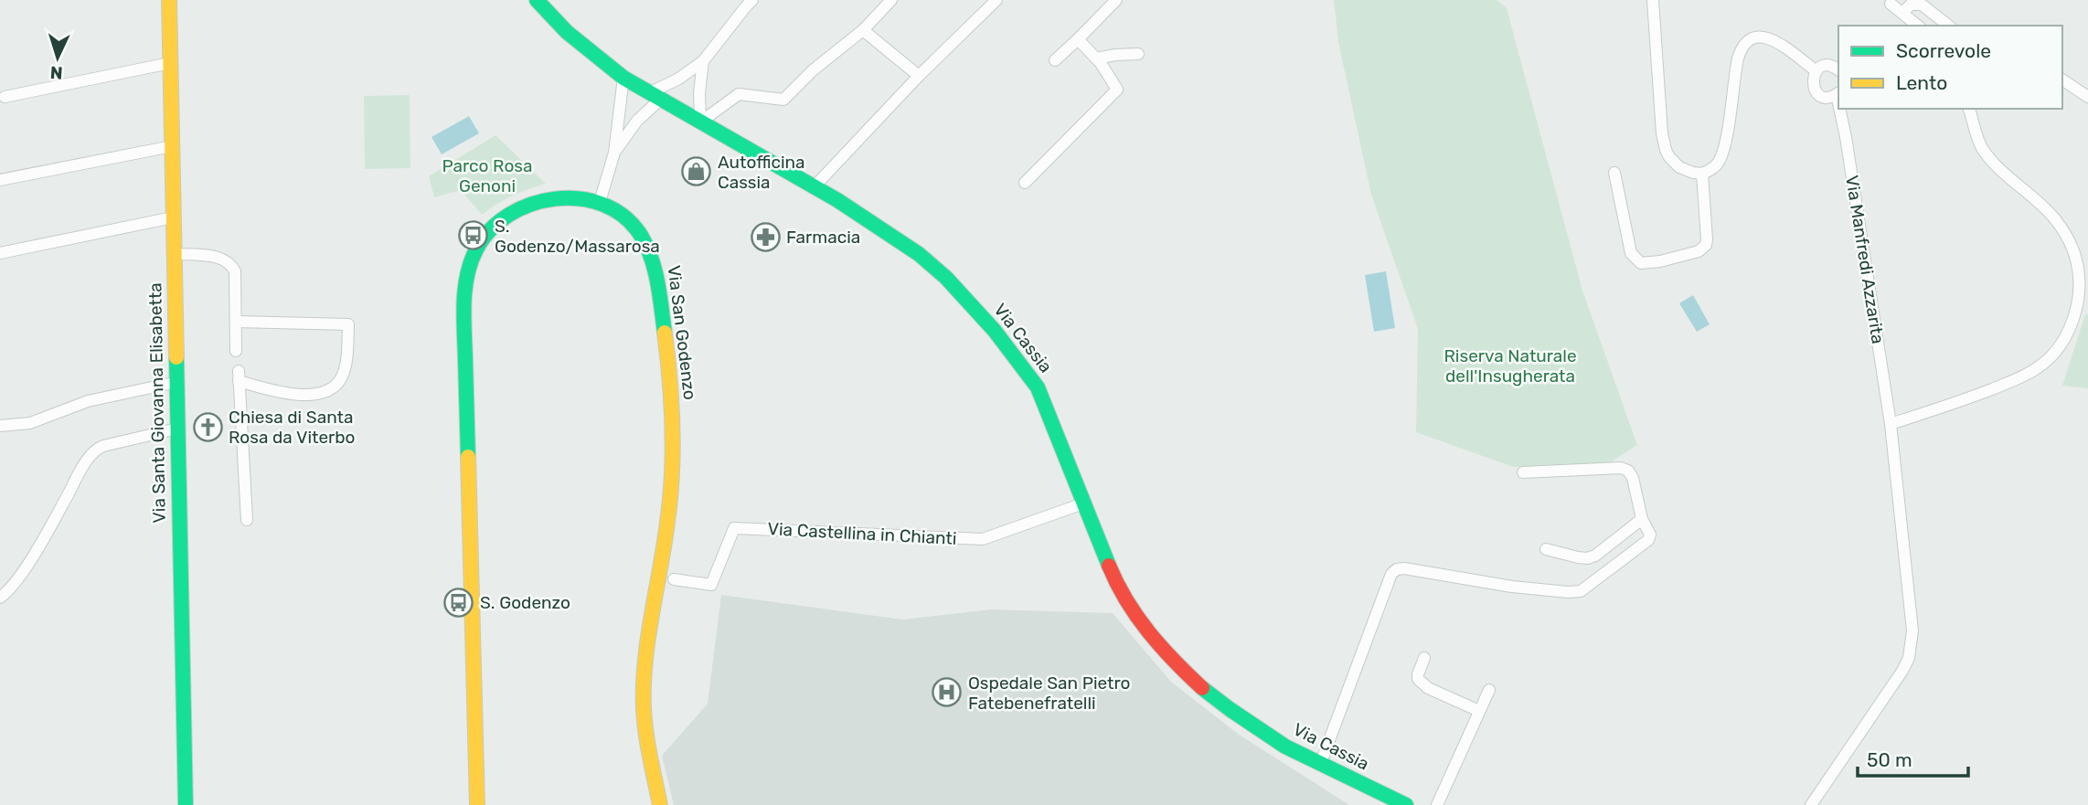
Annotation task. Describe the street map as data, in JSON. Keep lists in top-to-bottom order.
{
  "streets": {
    "street": [
      "Via Manfredi Azzarita",
      "Via San Godenzo",
      "Via Cassia",
      "Via Santa Giovanna Elisabetta",
      "Via Castellina in Chianti"
    ]
  },
  "crossings": [
    ["Via Cassia", "Via Castellina in Chianti"]
  ],
  "parks": ["Parco Rosa Genoni", "Riserva Naturale dell'Insugherata"],
  "places": {
    "shop": ["Autofficina Cassia"],
    "bus stop": ["S. Godenzo/Massarosa", "S. Godenzo"],
    "pharmacy": ["Farmacia"],
    "church": ["Chiesa di Santa Rosa da Viterbo"],
    "hospital": ["Ospedale San Pietro Fatebenefratelli"]
  },
  "legend": ["Scorrevole", "Lento"],
  "scale_bar": "50 m",
  "north": "bottom"
}
